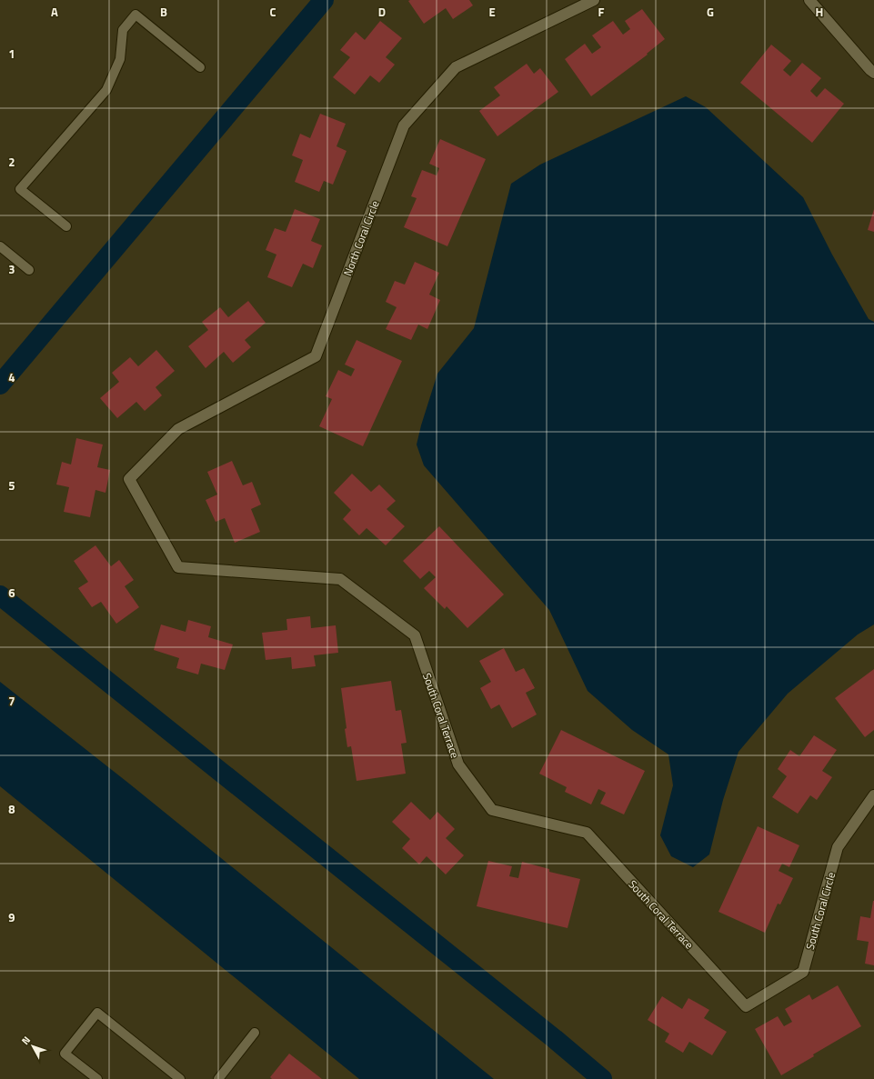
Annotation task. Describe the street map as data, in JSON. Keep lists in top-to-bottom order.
{
  "streets": {
    "street": ["North Coral Circle", "South Coral Terrace", "South Coral Circle"]
  },
  "crossings": [
    ["North Coral Circle", "South Coral Terrace"],
    ["South Coral Terrace", "South Coral Circle"]
  ],
  "north": "top left",
  "grid": {
    "columns": [
      "A",
      "B",
      "C",
      "D",
      "E",
      "F",
      "G",
      "H"
    ],
    "rows": [
      "1",
      "2",
      "3",
      "4",
      "5",
      "6",
      "7",
      "8",
      "9"
    ]
  }
}
